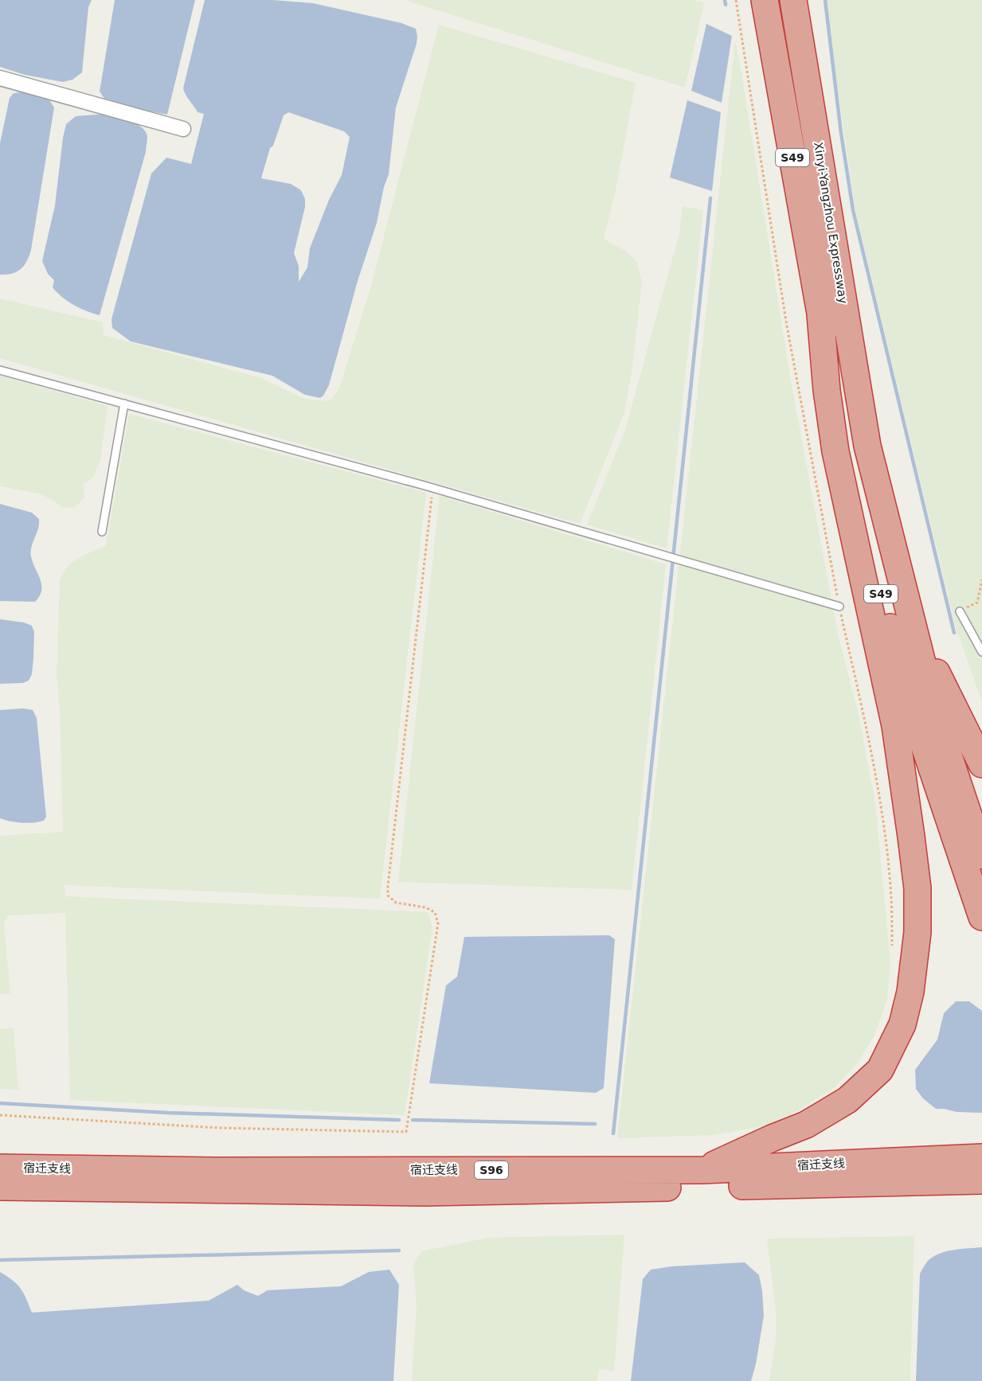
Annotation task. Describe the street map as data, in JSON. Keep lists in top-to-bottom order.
{
  "streets": {
    "highway": [
      "S49",
      "Xinyi-Yangzhou Expressway",
      "宿迁支线",
      "S96"
    ]
  },
  "crossings": [
    ["S49", "Xinyi-Yangzhou Expressway"]
  ]
}
